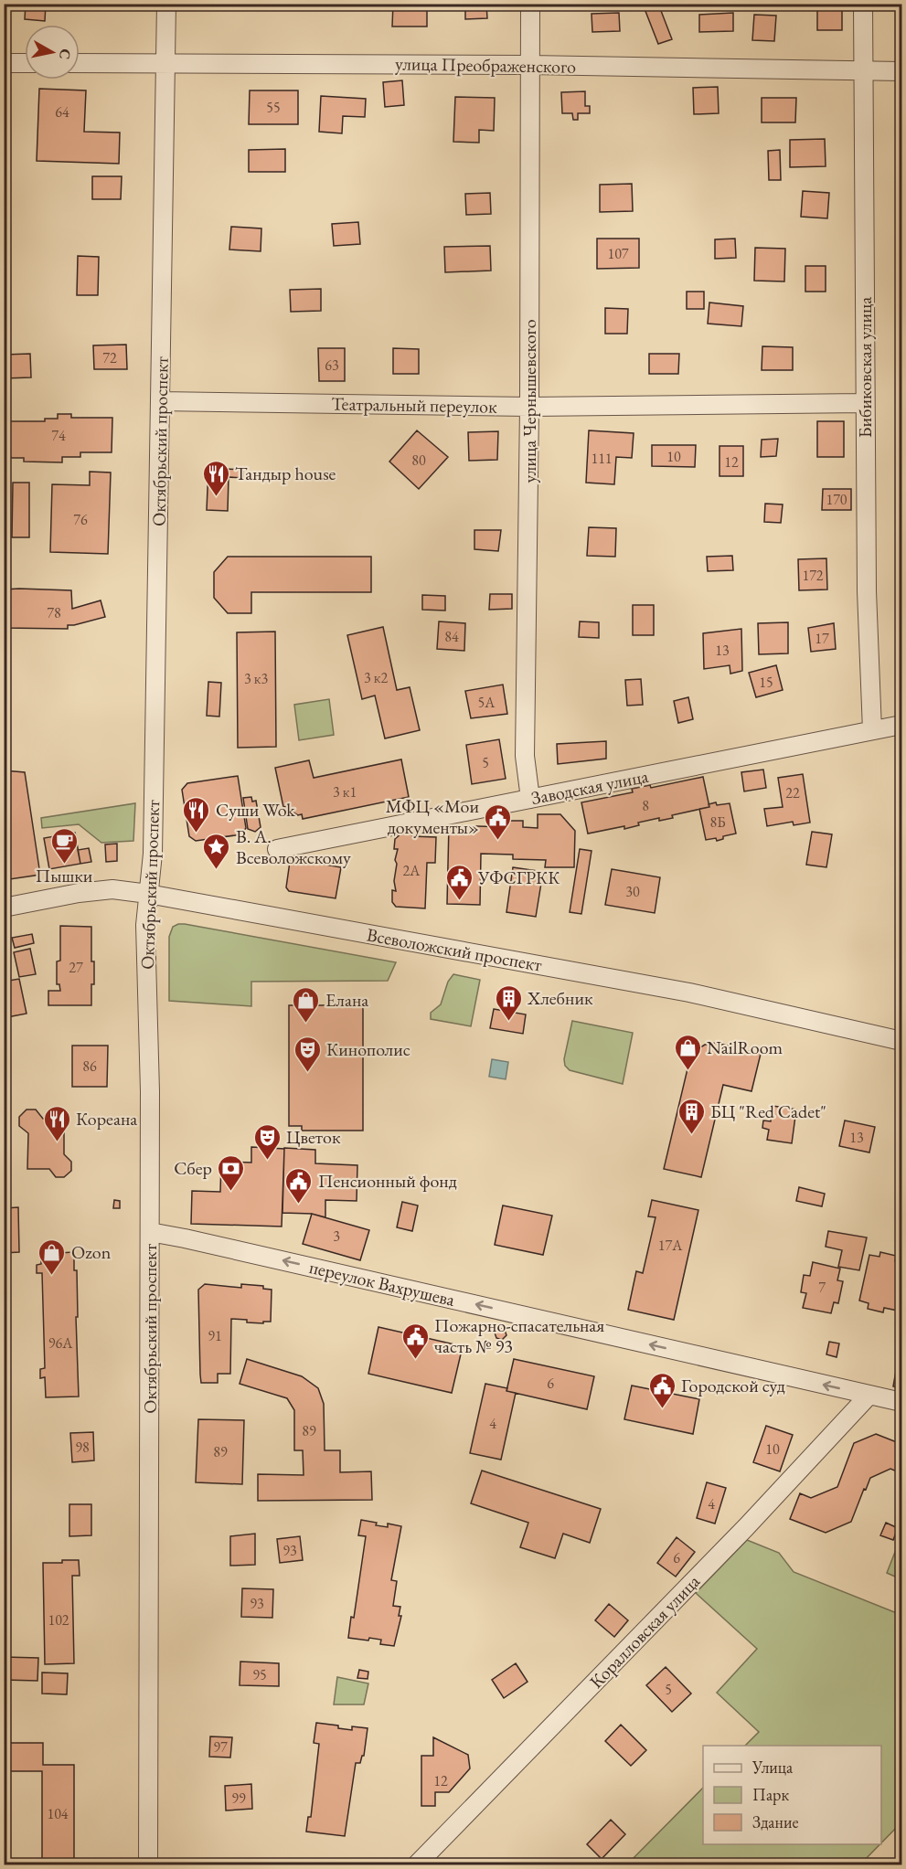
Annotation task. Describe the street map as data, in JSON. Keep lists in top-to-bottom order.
{
  "streets": {
    "street": [
      "улица Преображенского",
      "Бибиковская улица",
      "улица Чернышевского",
      "Театральный переулок",
      "Октябрьский проспект",
      "Заводская улица",
      "Всеволожский проспект",
      "переулок Вахрушева",
      "Коралловская улица"
    ]
  },
  "crossings": [
    ["улица Преображенского", "Бибиковская улица"],
    ["улица Преображенского", "улица Чернышевского"],
    ["улица Преображенского", "Октябрьский проспект"],
    ["Бибиковская улица", "Театральный переулок"],
    ["Бибиковская улица", "Заводская улица"],
    ["улица Чернышевского", "Театральный переулок"],
    ["улица Чернышевского", "Заводская улица"],
    ["Театральный переулок", "Октябрьский проспект"],
    ["Октябрьский проспект", "Всеволожский проспект"],
    ["Октябрьский проспект", "переулок Вахрушева"],
    ["переулок Вахрушева", "Коралловская улица"]
  ],
  "one_way": ["переулок Вахрушева"],
  "places": {
    "restaurant": ["Тандыр house", "Суши Wok", "Кореана"],
    "public building": [
      "МФЦ «Мои документы»",
      "УФСГРКК",
      "Пенсионный фонд",
      "Пожарно-спасательная часть № 93",
      "Городской суд"
    ],
    "cafe": ["Пышки"],
    "place": ["В. А. Всеволожскому"],
    "building": ["Хлебник", "БЦ \"Red Cadet\""],
    "shop": ["Елана", "NailRoom", "Ozon"],
    "theatre": ["Кинополис", "Цветок"],
    "bank": ["Сбер"]
  },
  "house_numbers": [
    "55",
    "64",
    "107",
    "72",
    "63",
    "74",
    "10",
    "111",
    "80",
    "12",
    "170",
    "76",
    "172",
    "78",
    "84",
    "17",
    "13",
    "3 к2",
    "3 к3",
    "15",
    "5А",
    "5",
    "3 к1",
    "22",
    "8",
    "8Б",
    "2А",
    "30",
    "27",
    "86",
    "13",
    "3",
    "17А",
    "7",
    "91",
    "96А",
    "6",
    "4",
    "89",
    "98",
    "10",
    "89",
    "4",
    "93",
    "6",
    "93",
    "102",
    "95",
    "5",
    "97",
    "12",
    "99",
    "104"
  ],
  "legend": ["Улица", "Парк", "Здание"],
  "north": "right"
}
